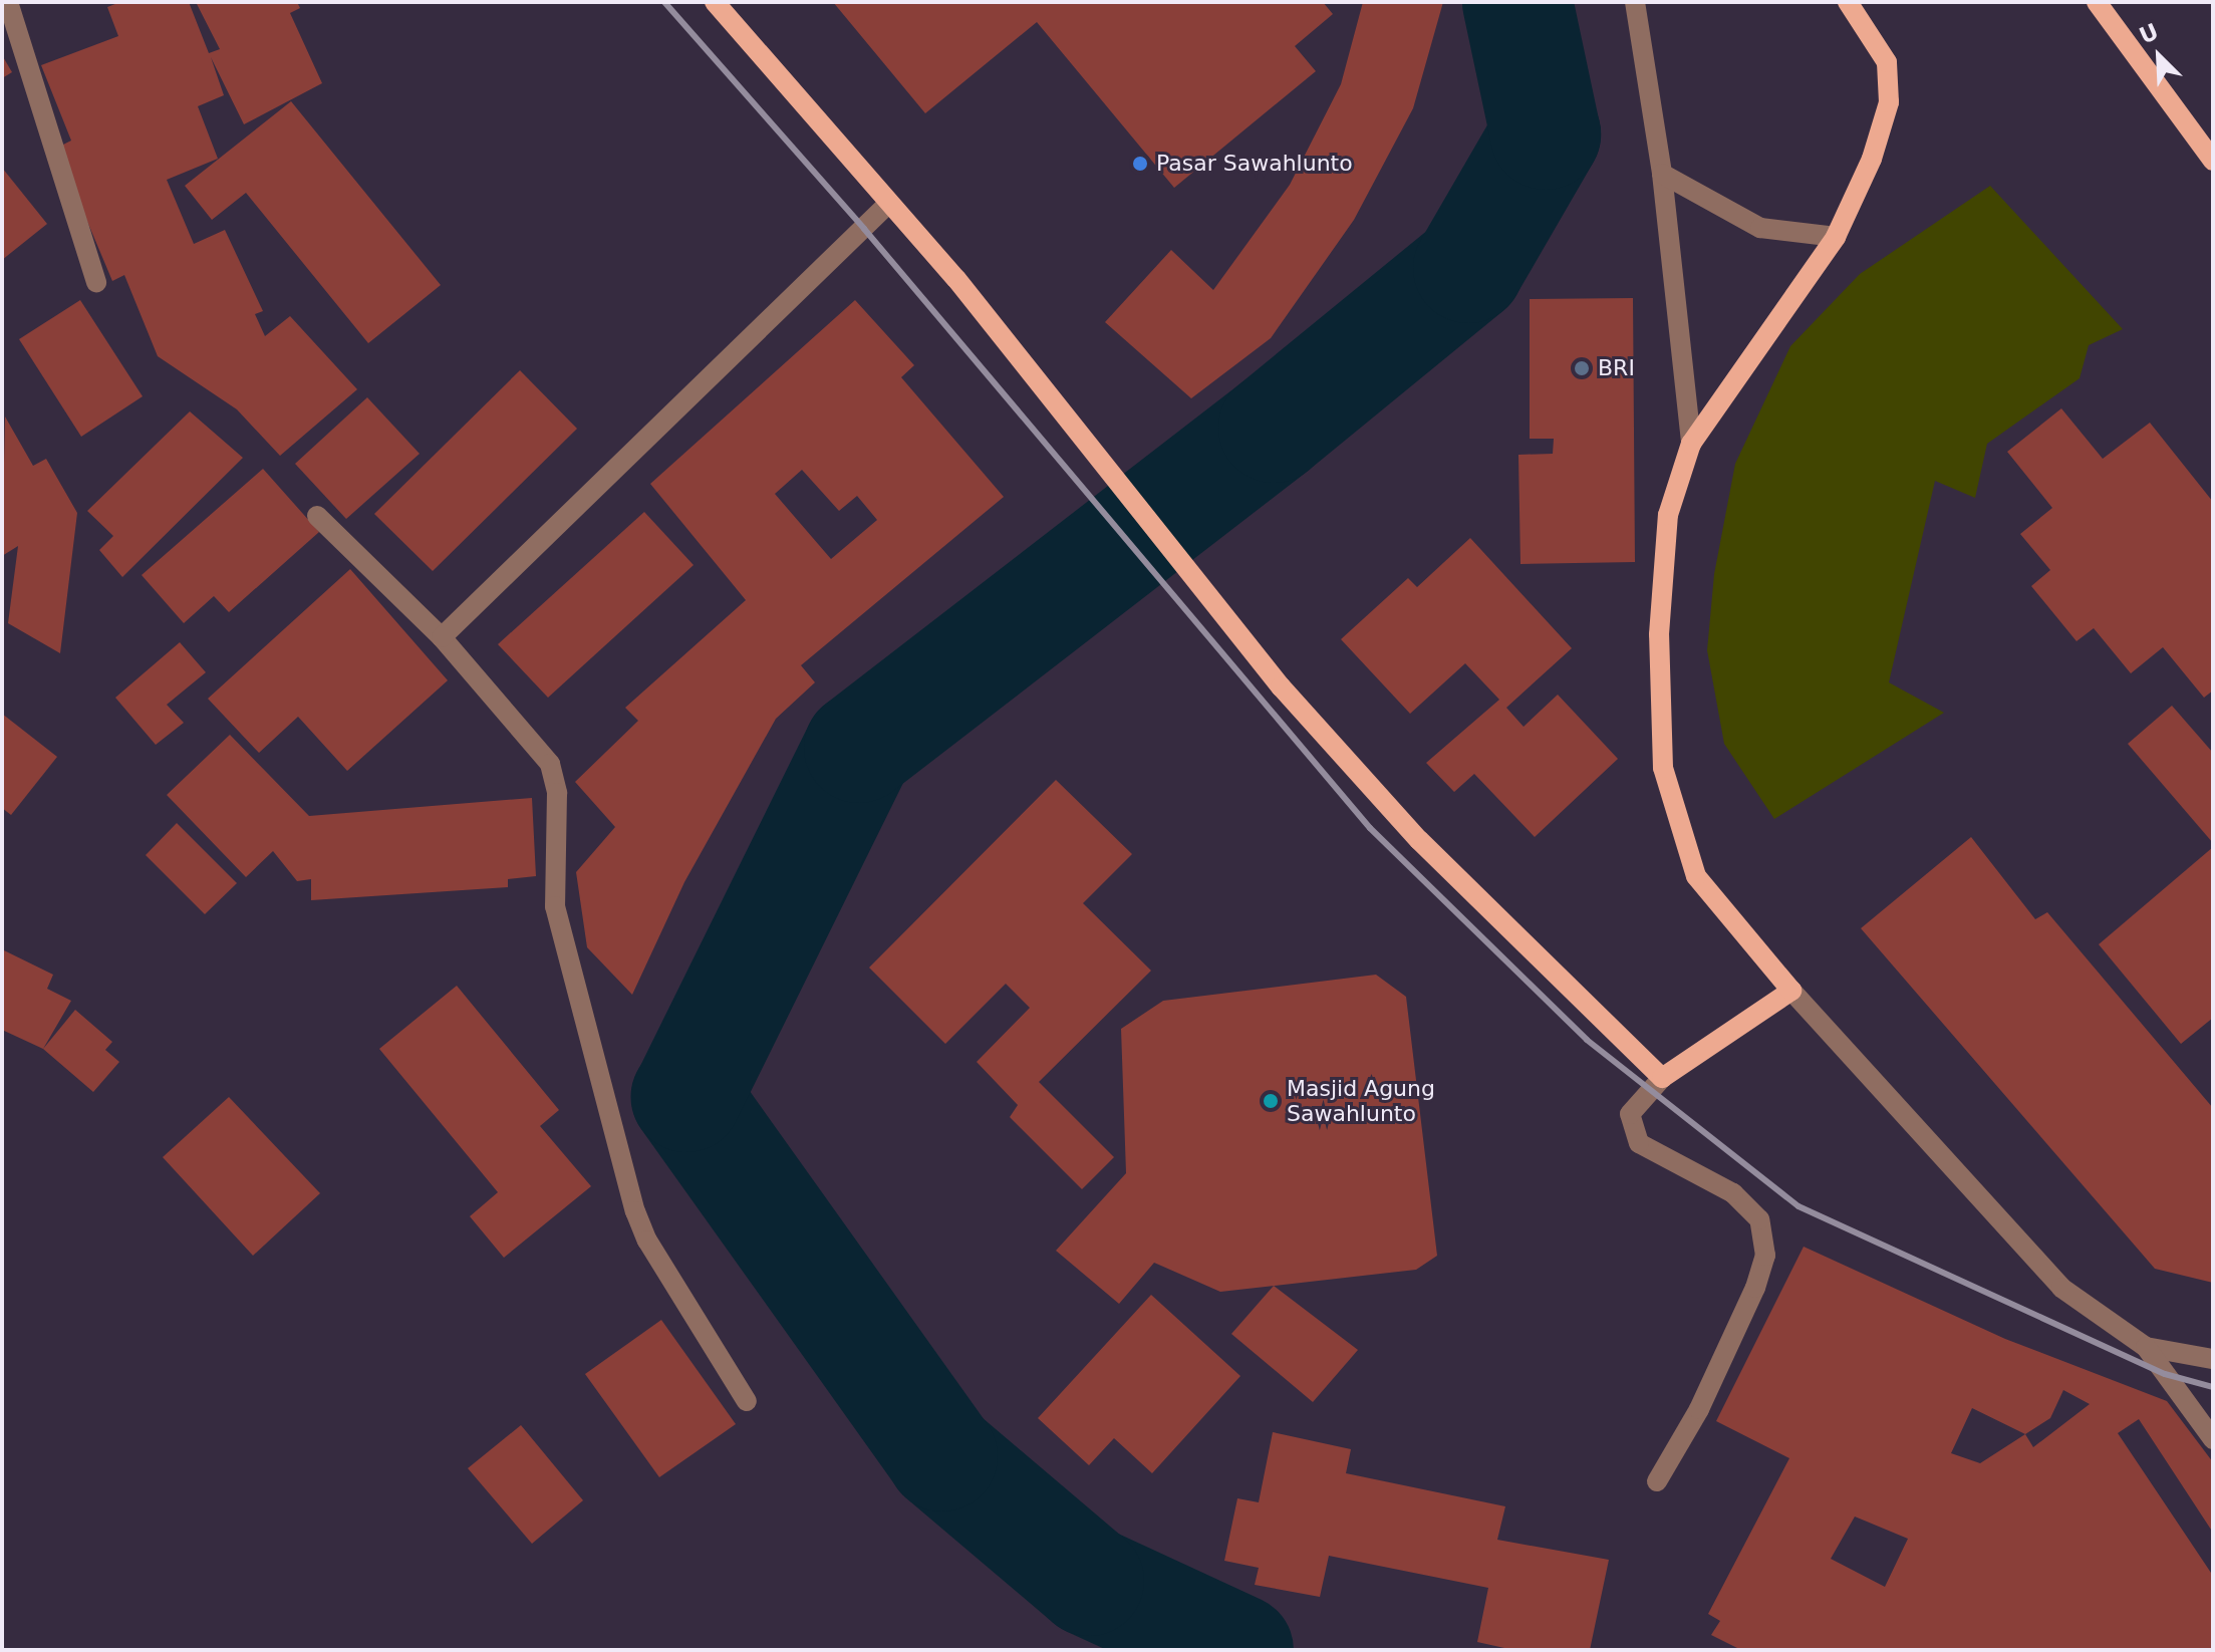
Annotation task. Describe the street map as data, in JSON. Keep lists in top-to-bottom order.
{
  "places": ["Pasar Sawahlunto", "BRI", "Masjid Agung Sawahlunto"],
  "north": "top left"
}
